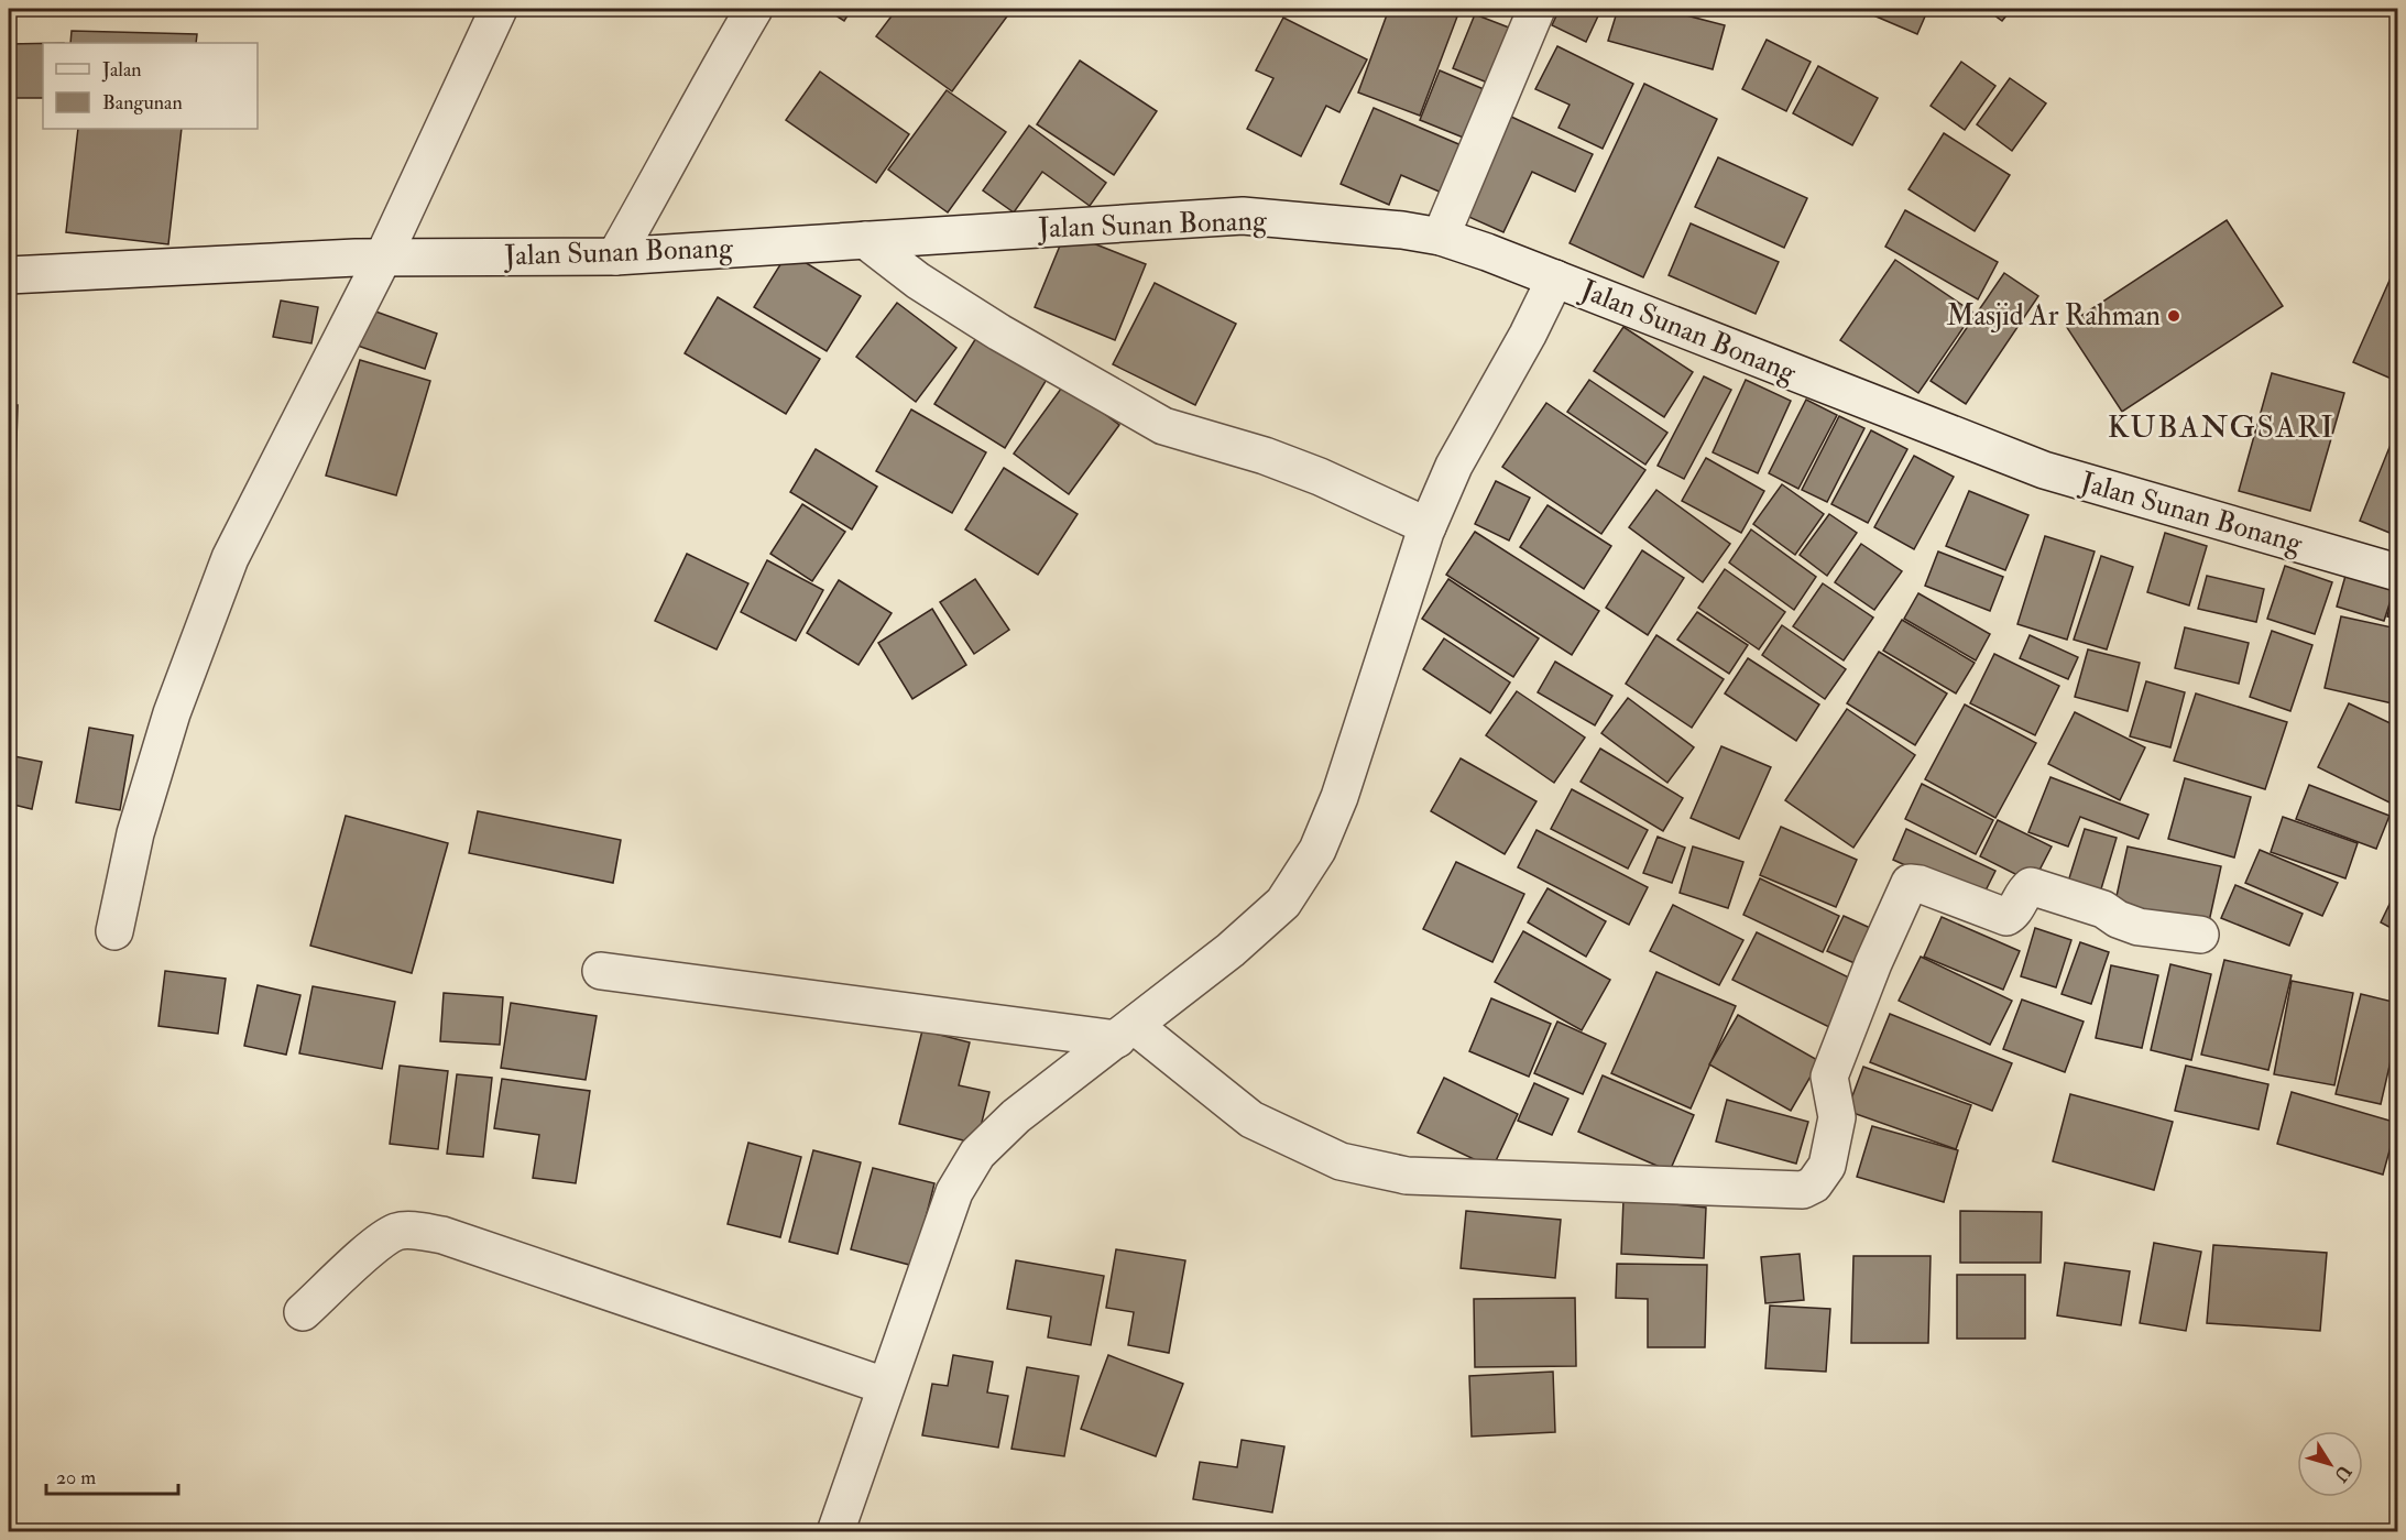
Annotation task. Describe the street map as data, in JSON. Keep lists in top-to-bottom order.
{
  "streets": {
    "street": ["Jalan Sunan Bonang"]
  },
  "districts": ["KUBANGSARI"],
  "places": ["Masjid Ar Rahman"],
  "legend": ["Jalan", "Bangunan"],
  "scale_bar": "20 m",
  "north": "bottom right"
}
